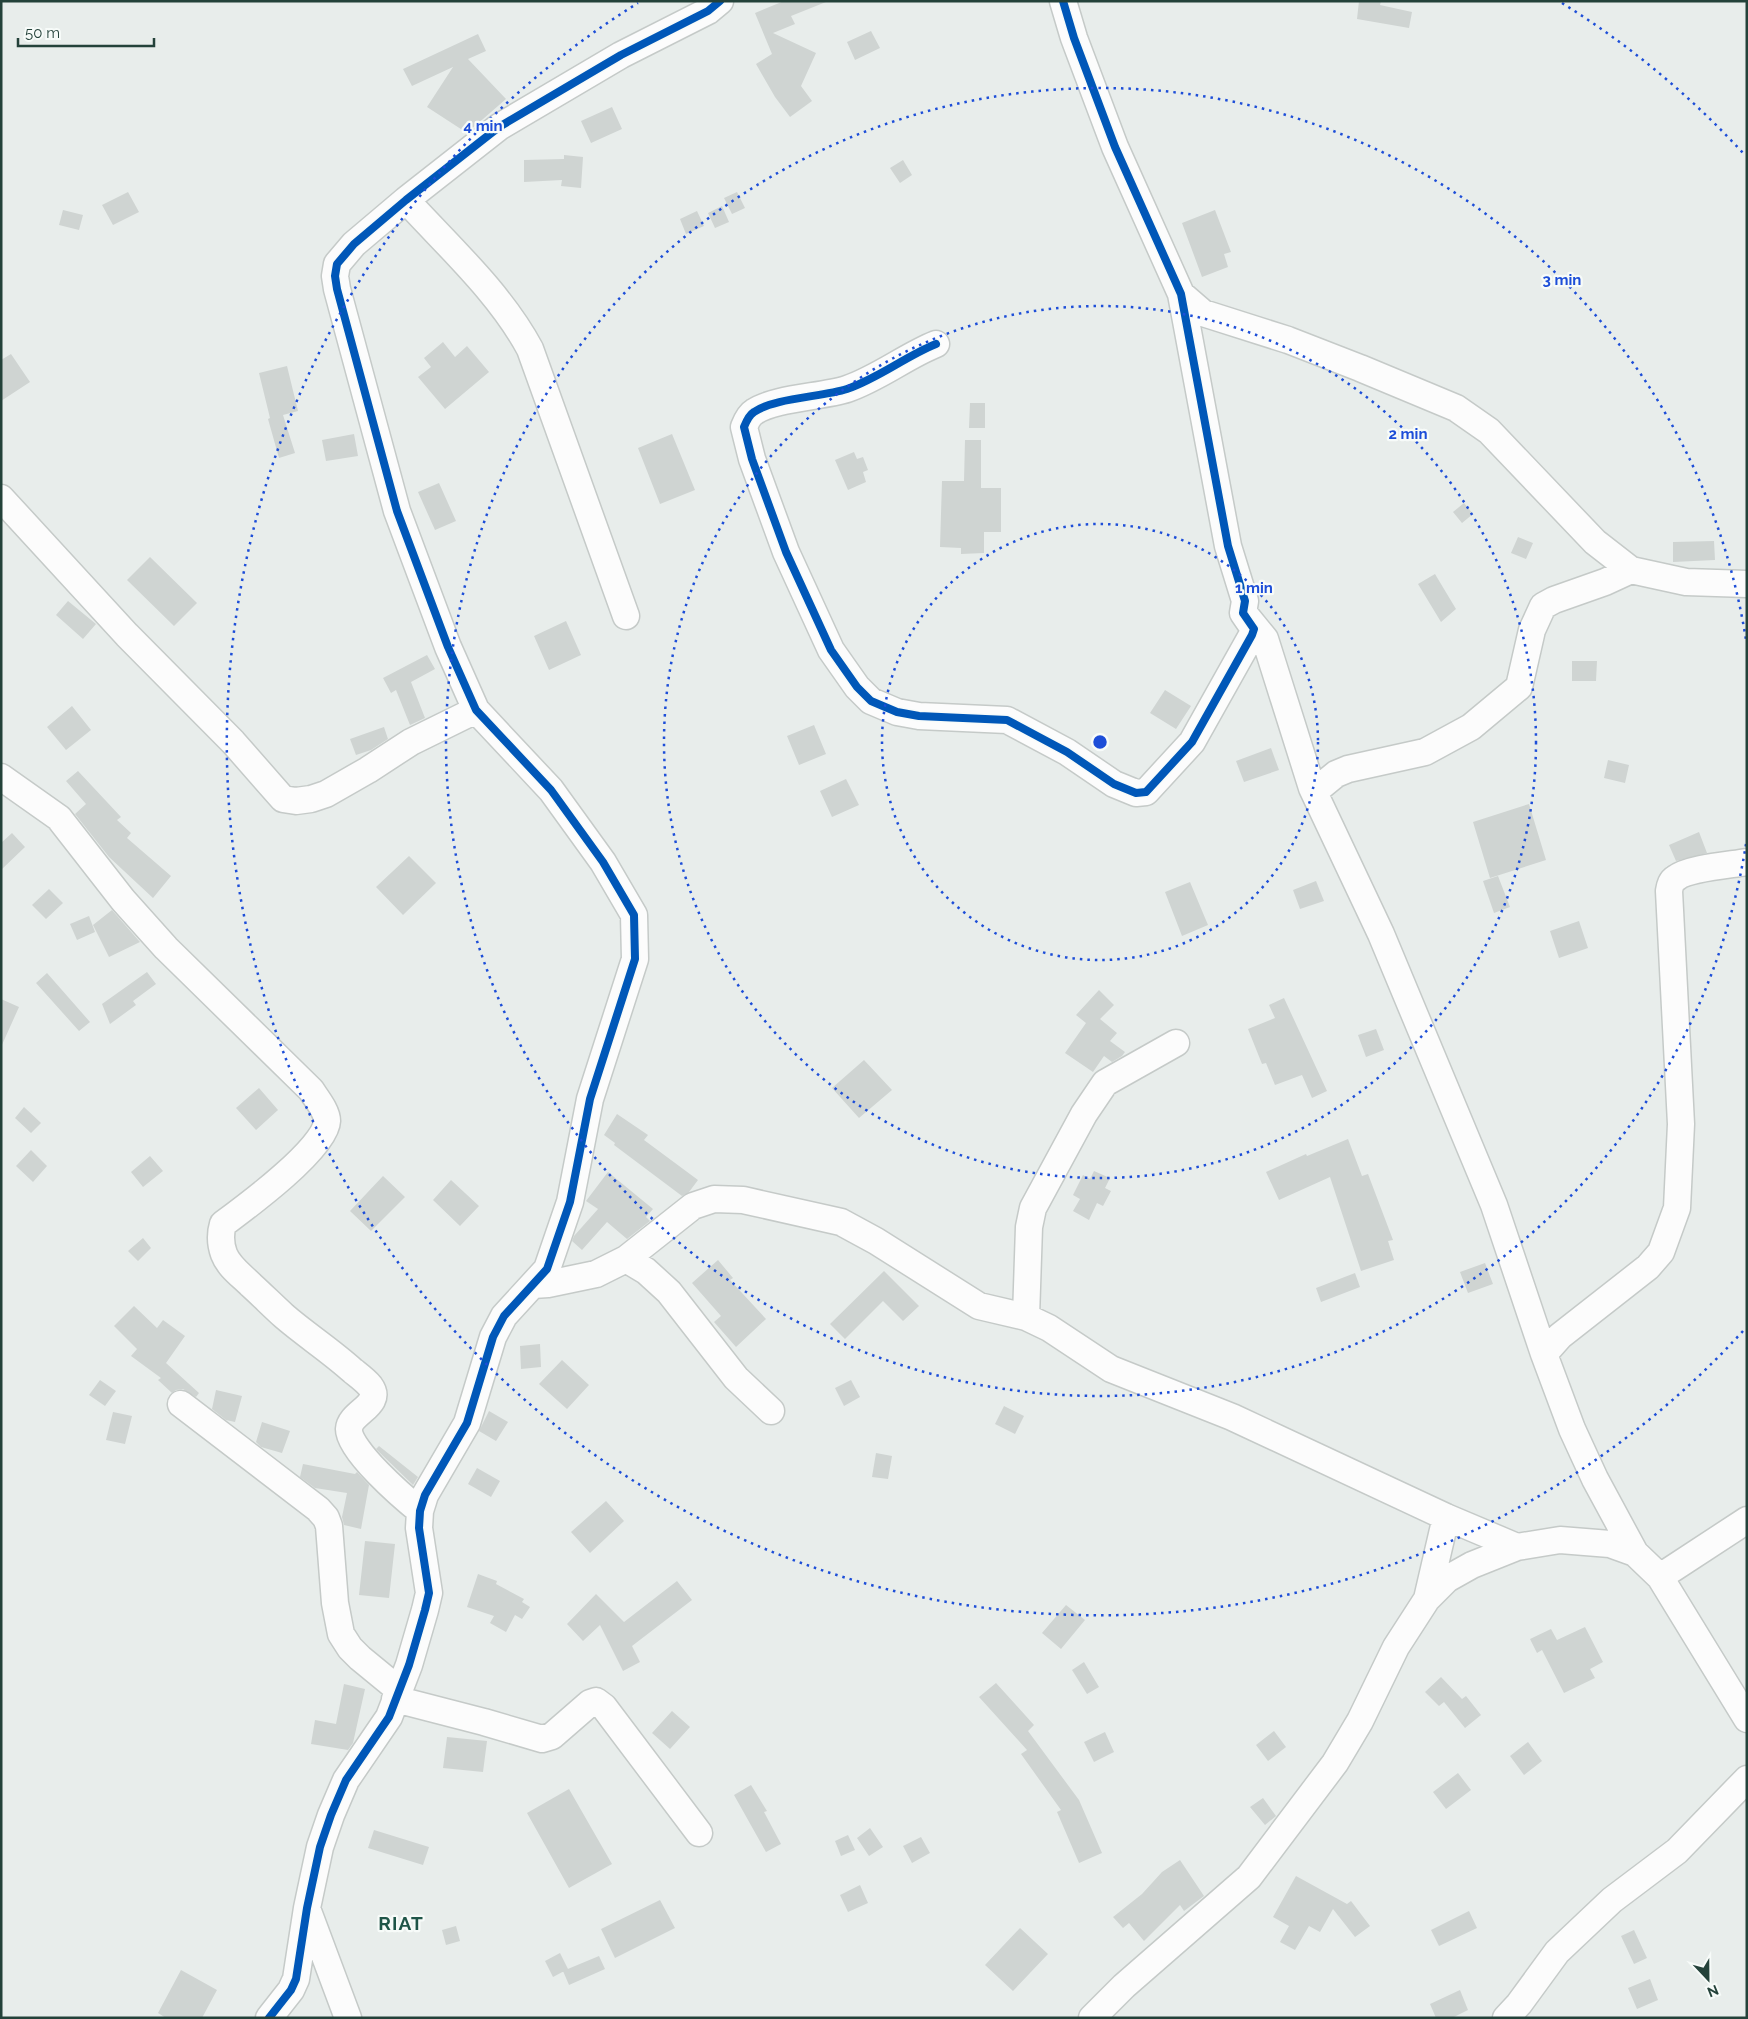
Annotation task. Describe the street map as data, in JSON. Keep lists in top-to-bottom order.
{
  "districts": ["RIAT"],
  "scale_bar": "50 m",
  "north": "bottom",
  "rings": [
    "4 min",
    "3 min",
    "2 min",
    "1 min"
  ]
}
